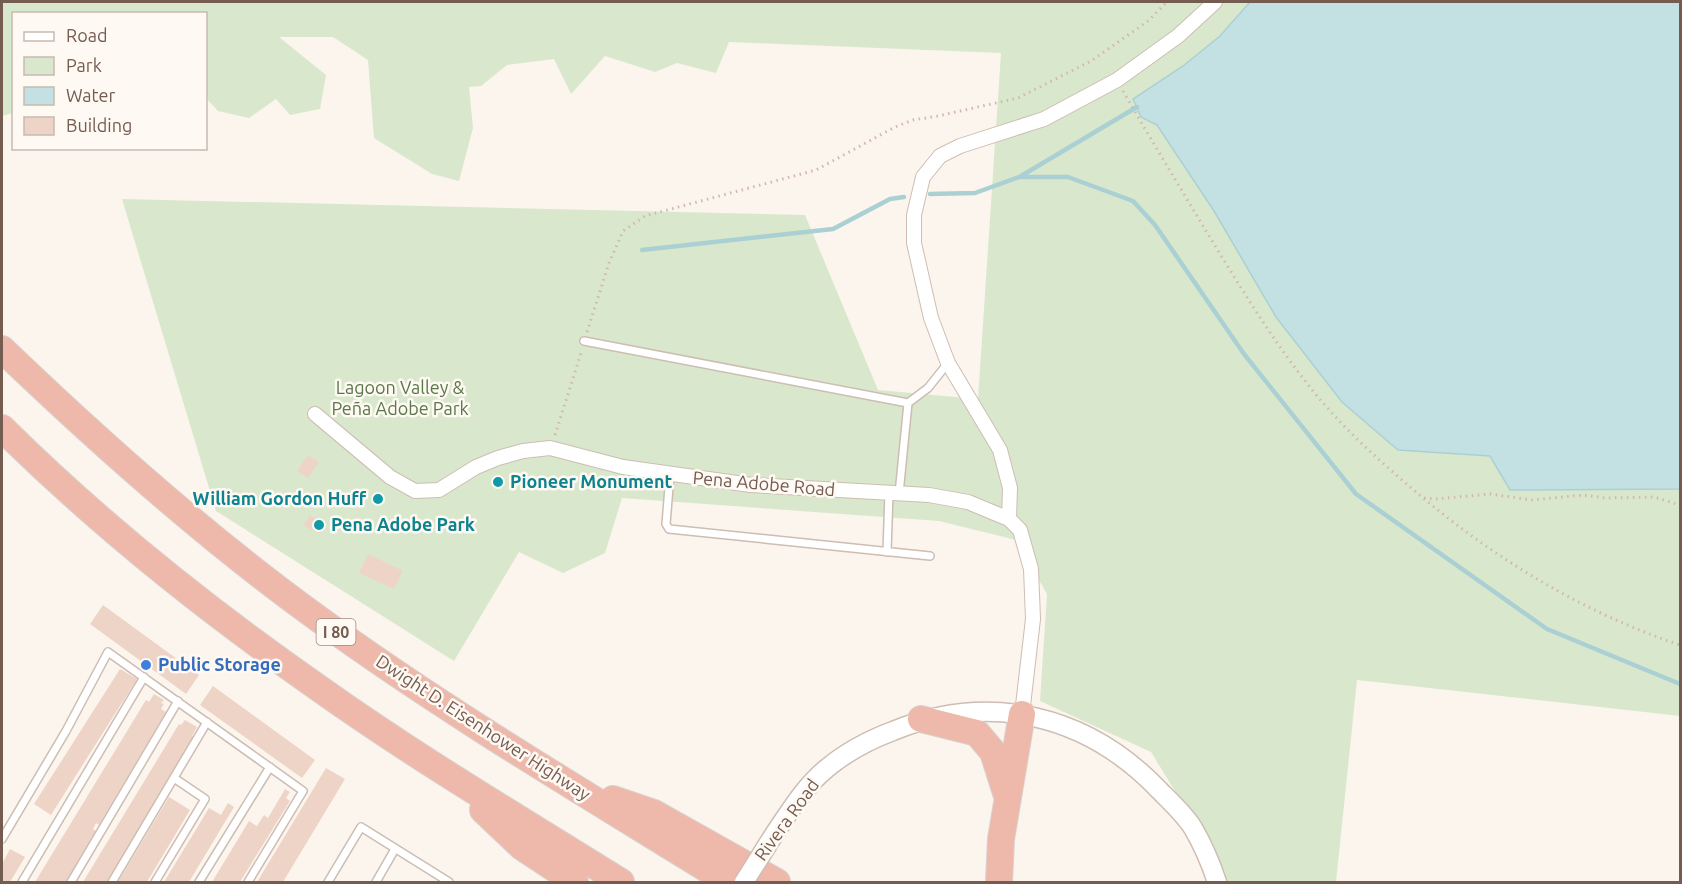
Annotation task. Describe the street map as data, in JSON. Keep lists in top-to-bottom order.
{
  "streets": {
    "highway": ["I 80", "Dwight D. Eisenhower Highway"],
    "street": ["Pena Adobe Road", "Rivera Road"]
  },
  "parks": ["Lagoon Valley & Peña Adobe Park"],
  "places": [
    "Pioneer Monument",
    "William Gordon Huff",
    "Pena Adobe Park",
    "Public Storage"
  ],
  "legend": [
    "Road",
    "Park",
    "Water",
    "Building"
  ]
}
